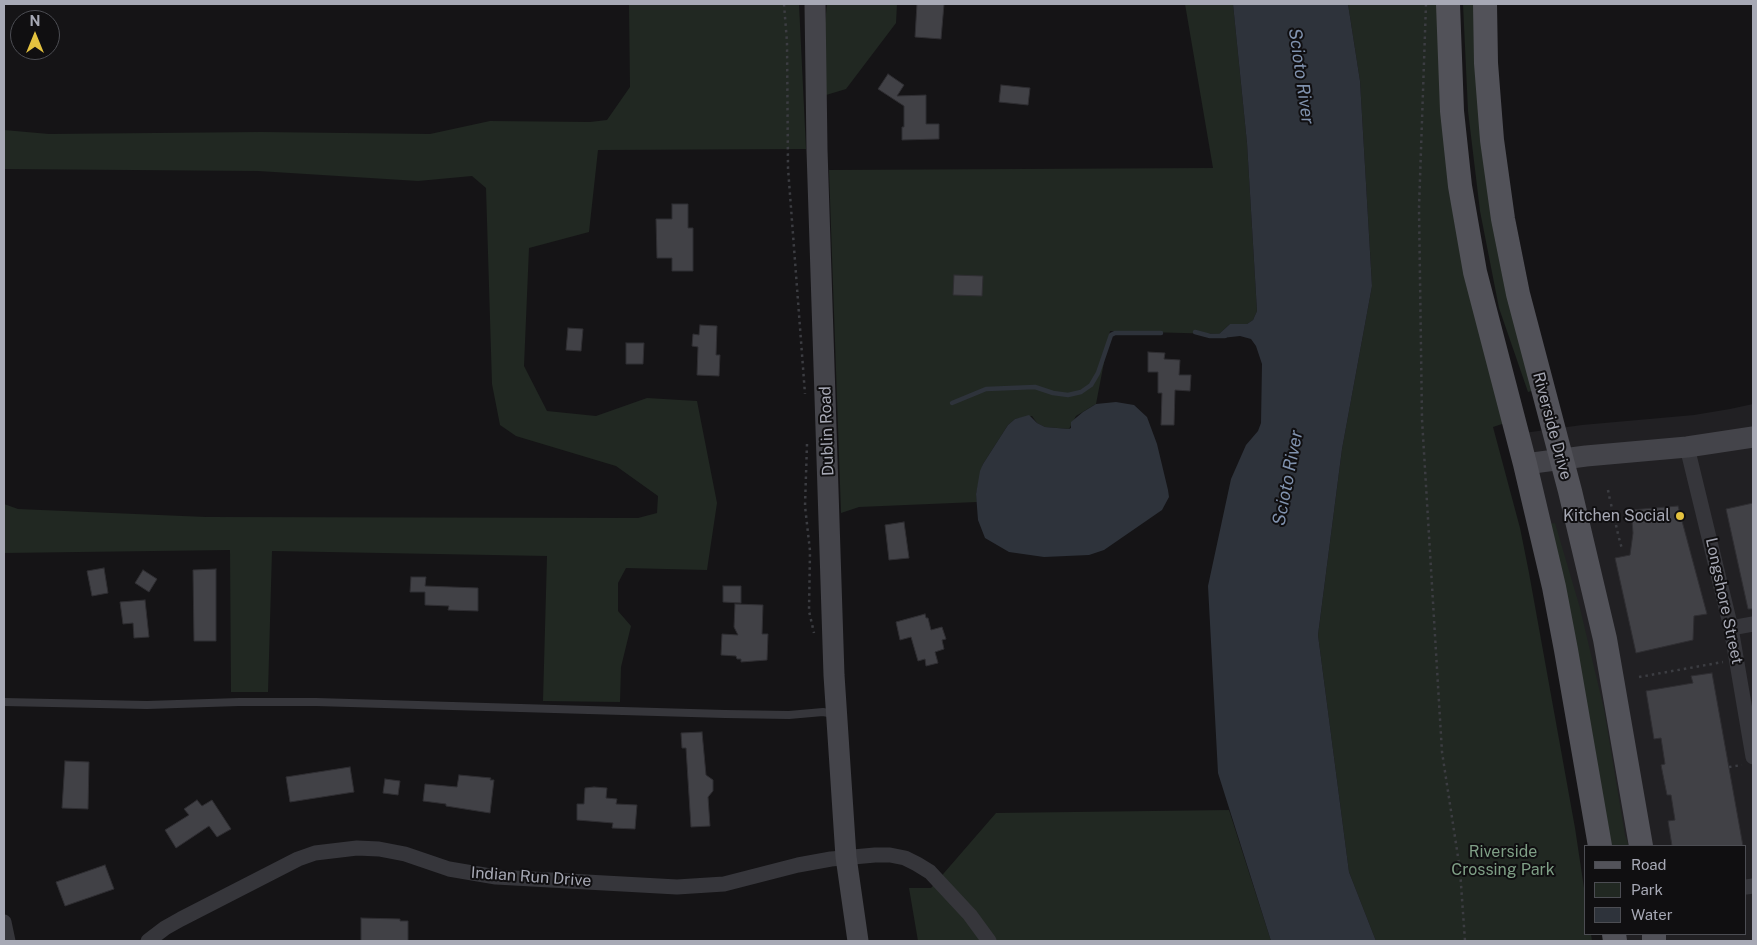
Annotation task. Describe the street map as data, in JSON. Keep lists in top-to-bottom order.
{
  "streets": {
    "main road": ["Riverside Drive", "Dublin Road"],
    "street": ["Longshore Street", "Indian Run Drive"]
  },
  "crossings": [
    ["Dublin Road", "Indian Run Drive"]
  ],
  "water": ["Scioto River"],
  "parks": ["Riverside Crossing Park"],
  "places": ["Kitchen Social"],
  "legend": ["Road", "Park", "Water"],
  "north": "top"
}
